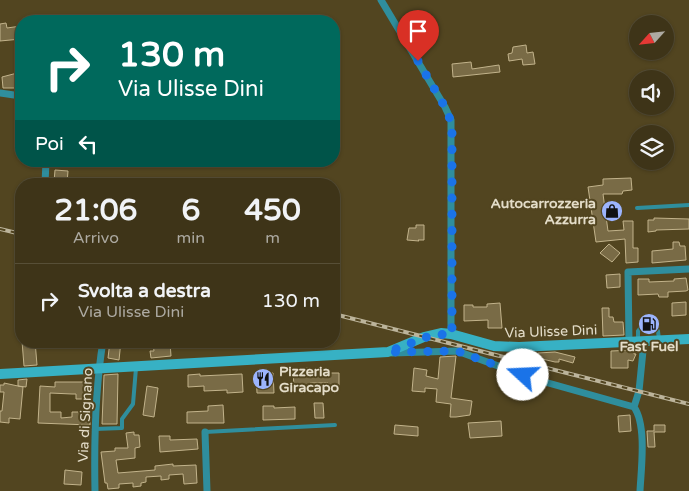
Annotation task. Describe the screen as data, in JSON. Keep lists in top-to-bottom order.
{
  "streets": {
    "street": ["Via Ulisse Dini", "Via di Signano"]
  },
  "crossings": [
    ["Via Ulisse Dini", "Via di Signano"]
  ],
  "places": {
    "shop": ["Autocarrozzeria Azzurra"],
    "fuel station": ["Fast Fuel"],
    "restaurant": ["Pizzeria Giracapo"]
  },
  "north": "bottom left",
  "page": {
    "turn": ["130 m", "Via Ulisse Dini"],
    "then": "Poi",
    "eta": [
      "21:06",
      "Arrivo",
      "6",
      "min",
      "450",
      "m"
    ],
    "list": [
      {
        "name": "Svolta a destra",
        "note": "Via Ulisse Dini",
        "value": "130 m"
      }
    ]
  }
}
